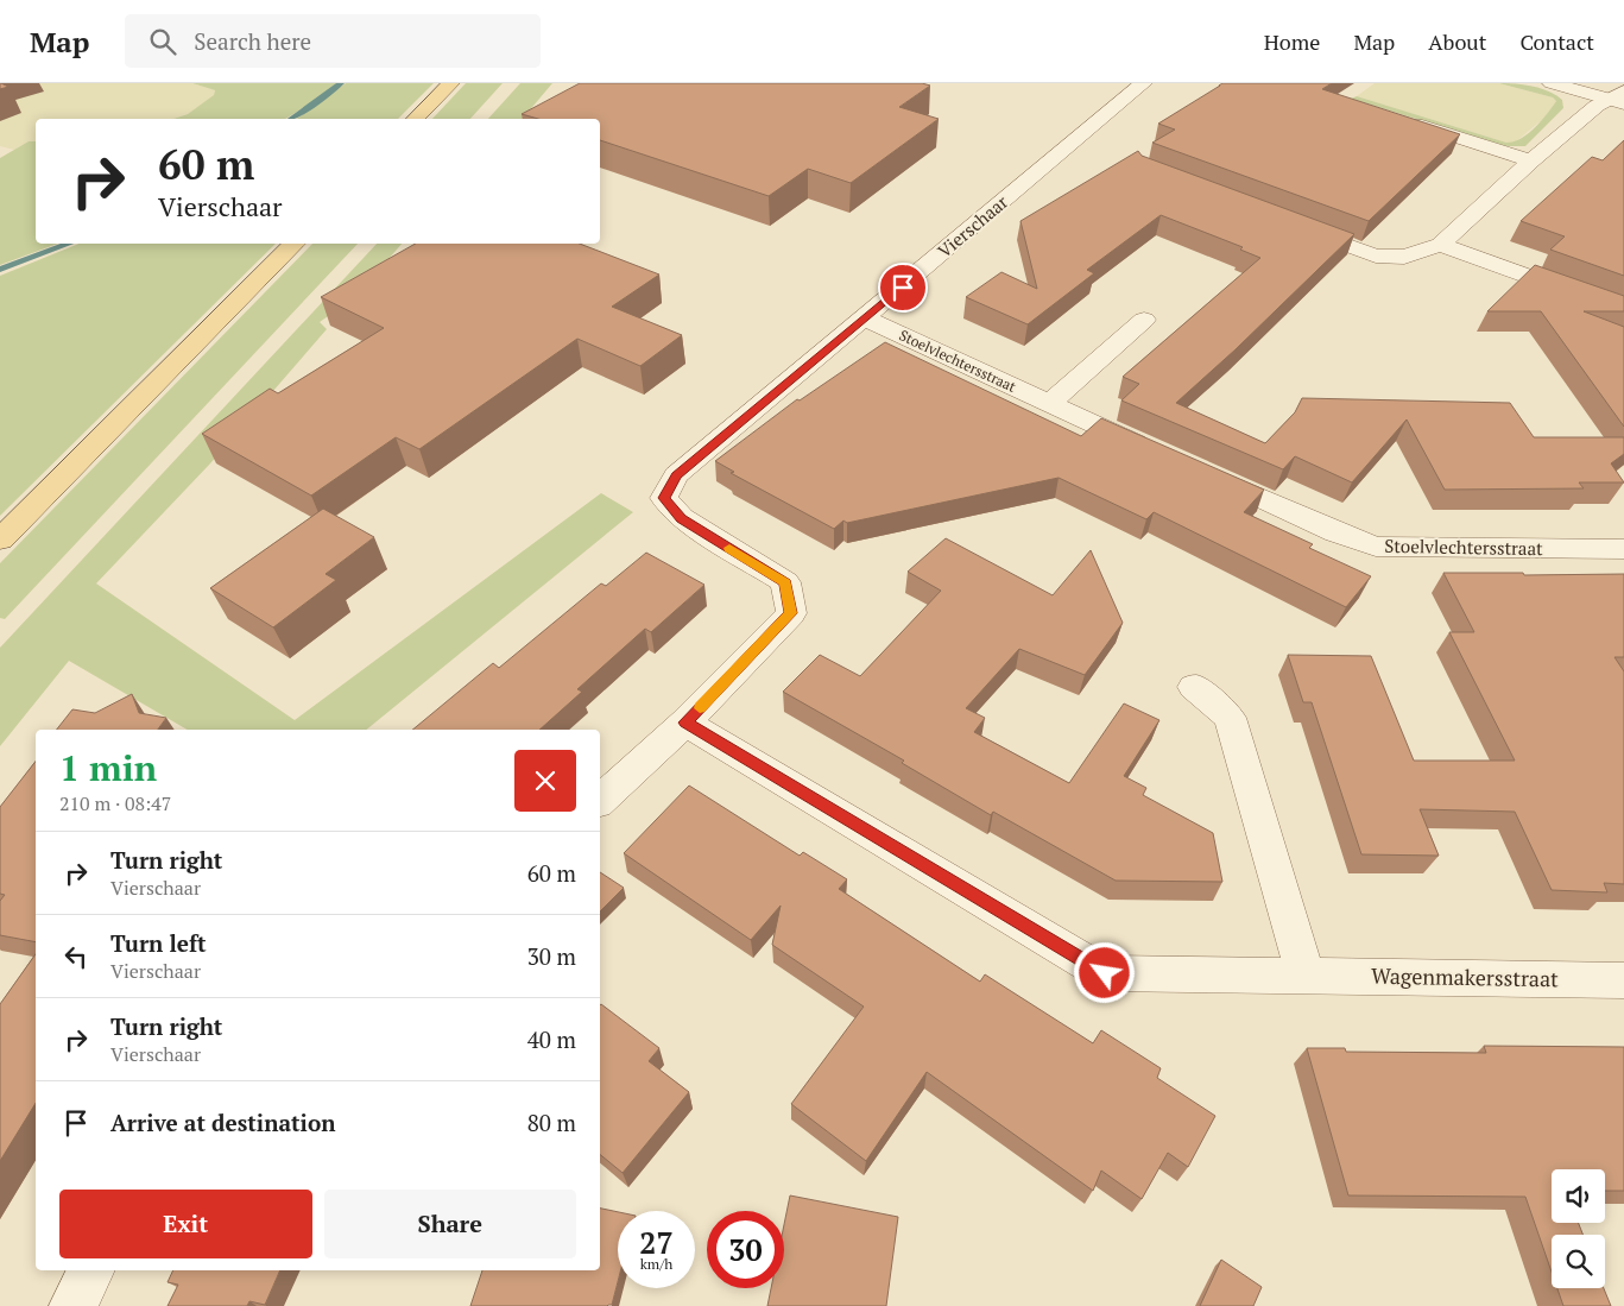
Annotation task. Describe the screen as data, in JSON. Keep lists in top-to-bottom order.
{
  "streets": {
    "street": ["Vierschaar", "Stoelvlechtersstraat", "Wagenmakersstraat"]
  },
  "crossings": [
    ["Vierschaar", "Stoelvlechtersstraat"],
    ["Vierschaar", "Wagenmakersstraat"]
  ],
  "page": {
    "header": "Map",
    "search": "Search here",
    "nav": [
      "Home",
      "Map",
      "About",
      "Contact"
    ],
    "turn": ["60 m", "Vierschaar"],
    "heading": ["1 min", "210 m · 08:47"],
    "list": [
      {
        "name": "Turn right",
        "note": "Vierschaar",
        "value": "60 m"
      },
      {
        "name": "Turn left",
        "note": "Vierschaar",
        "value": "30 m"
      },
      {
        "name": "Turn right",
        "note": "Vierschaar",
        "value": "40 m"
      },
      {
        "name": "Arrive at destination",
        "value": "80 m"
      }
    ],
    "buttons": ["Exit", "Share"],
    "speed": "27 km/h",
    "limit": "30"
  }
}
